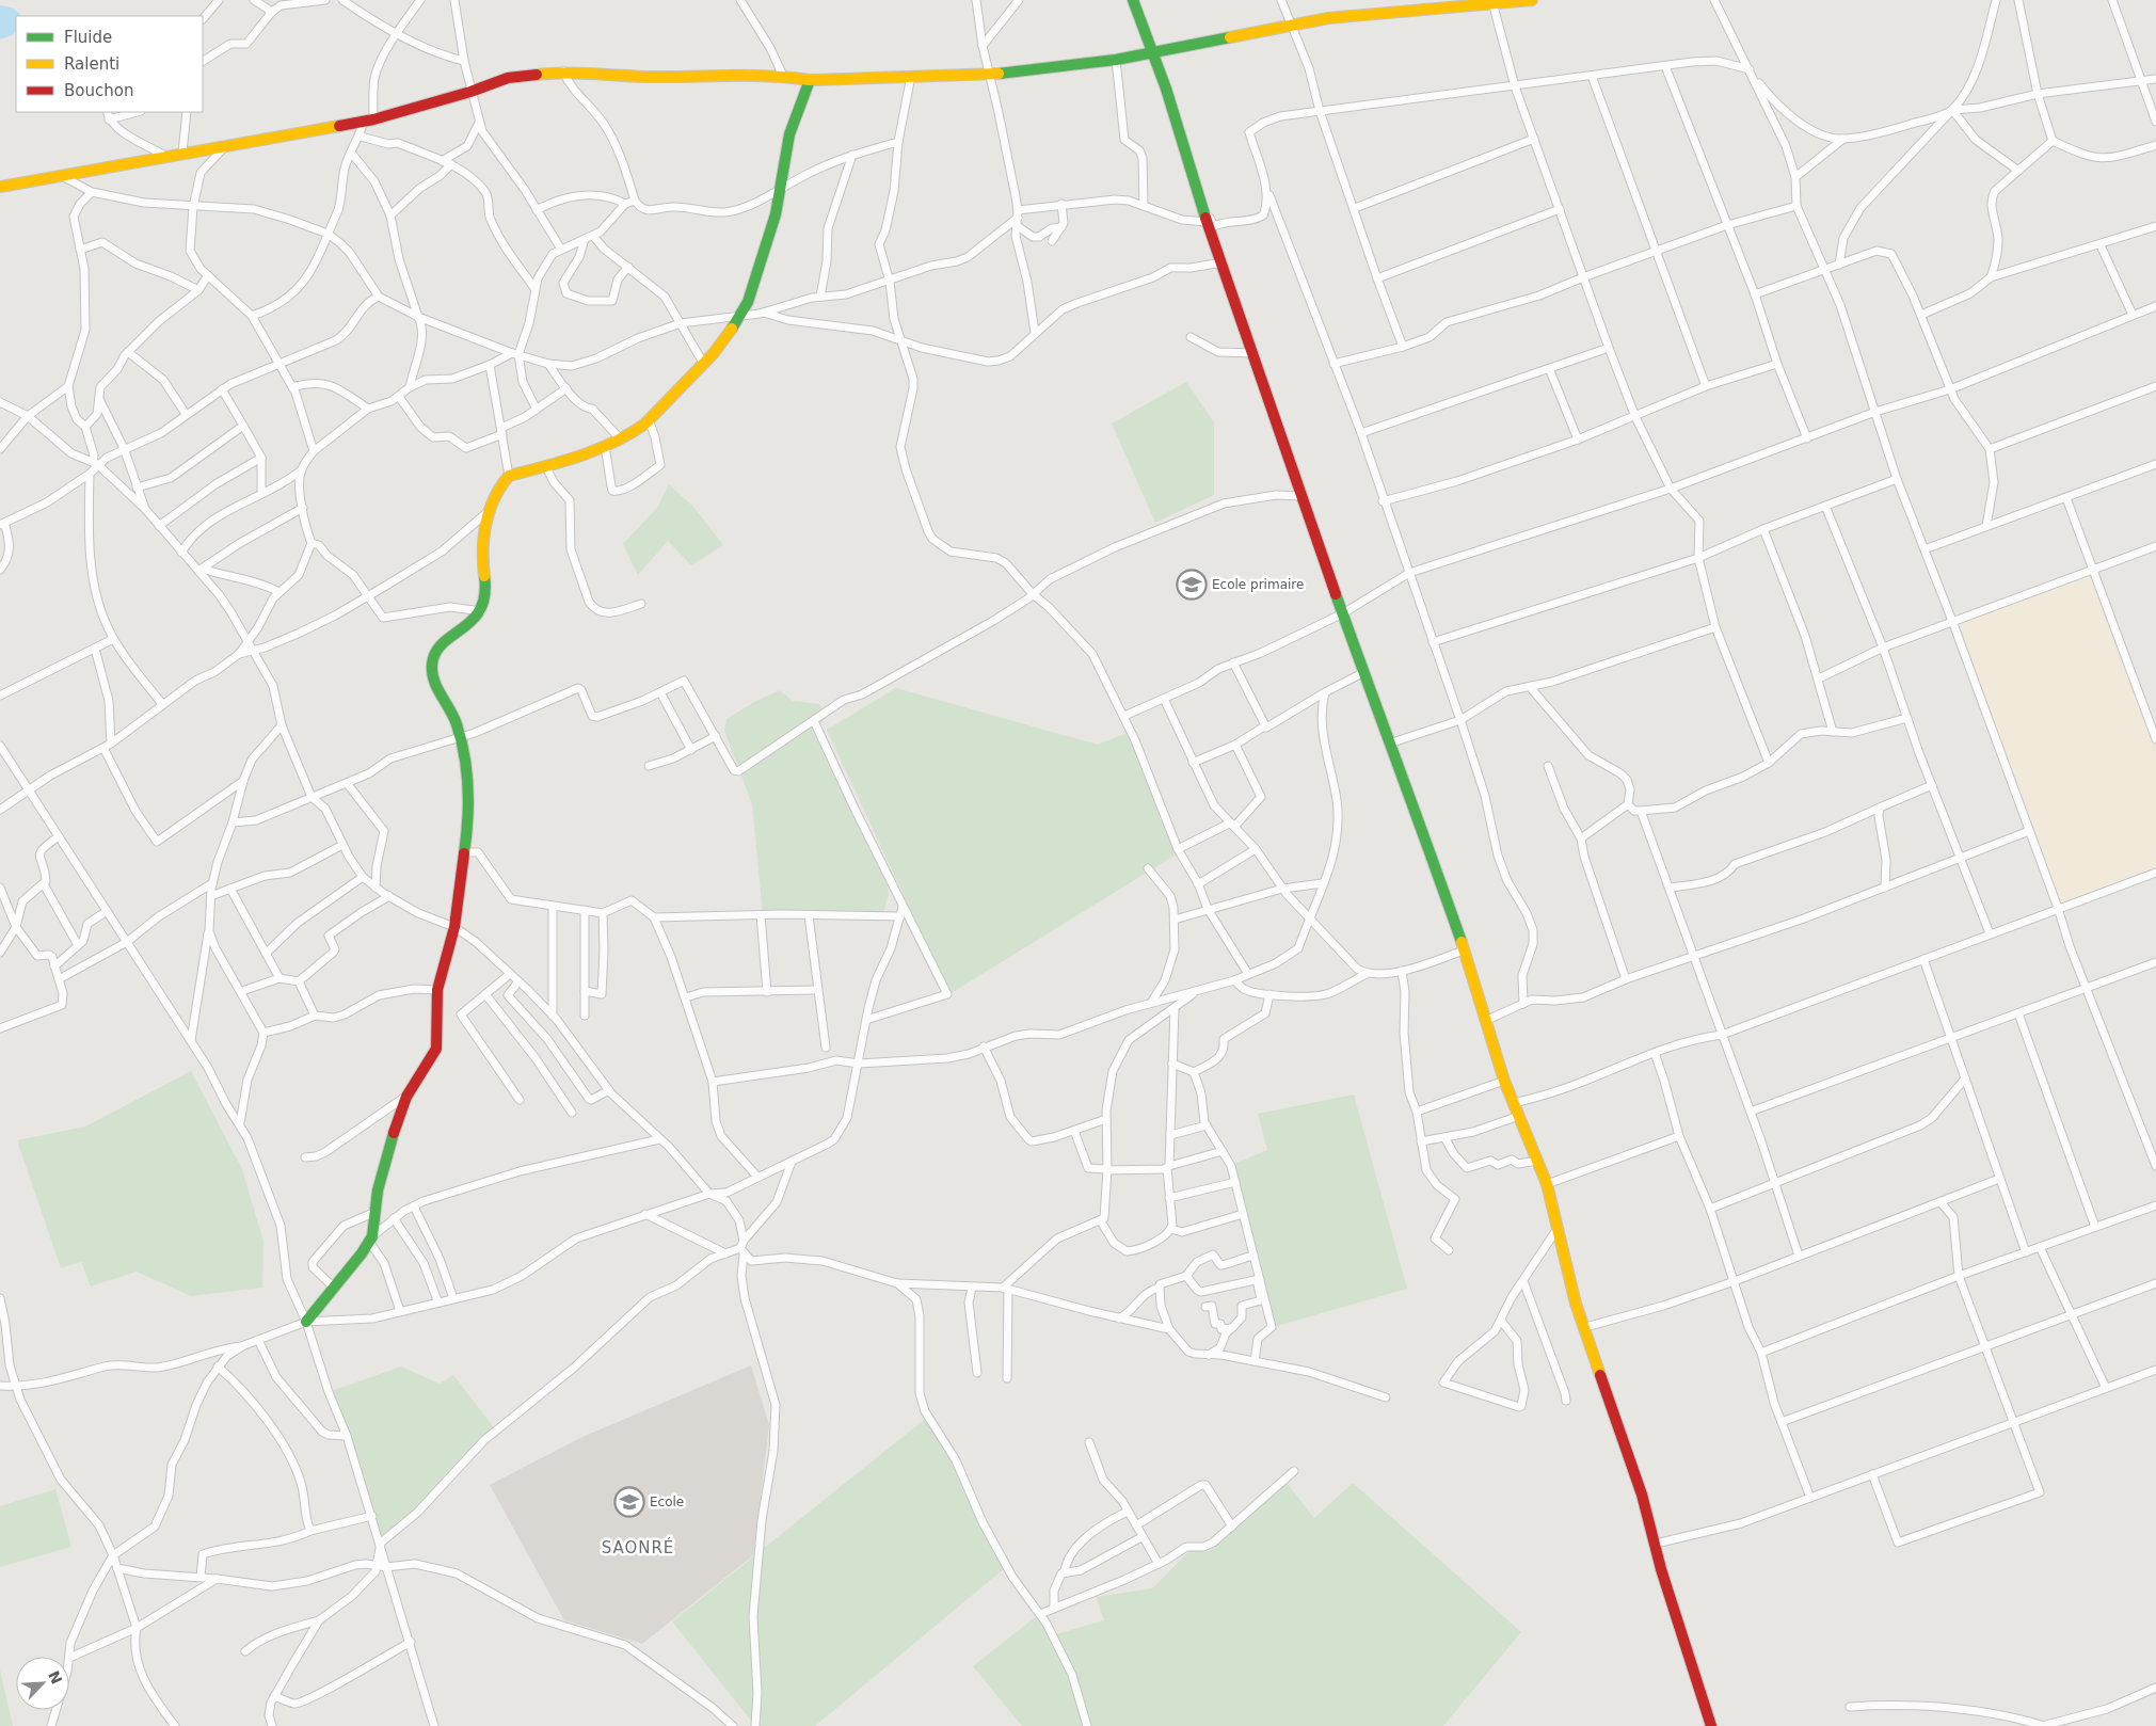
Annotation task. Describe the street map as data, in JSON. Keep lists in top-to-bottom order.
{
  "districts": ["SAONRÉ"],
  "places": {
    "school or university": ["Ecole primaire", "Ecole"]
  },
  "legend": ["Fluide", "Ralenti", "Bouchon"],
  "north": "top right"
}
